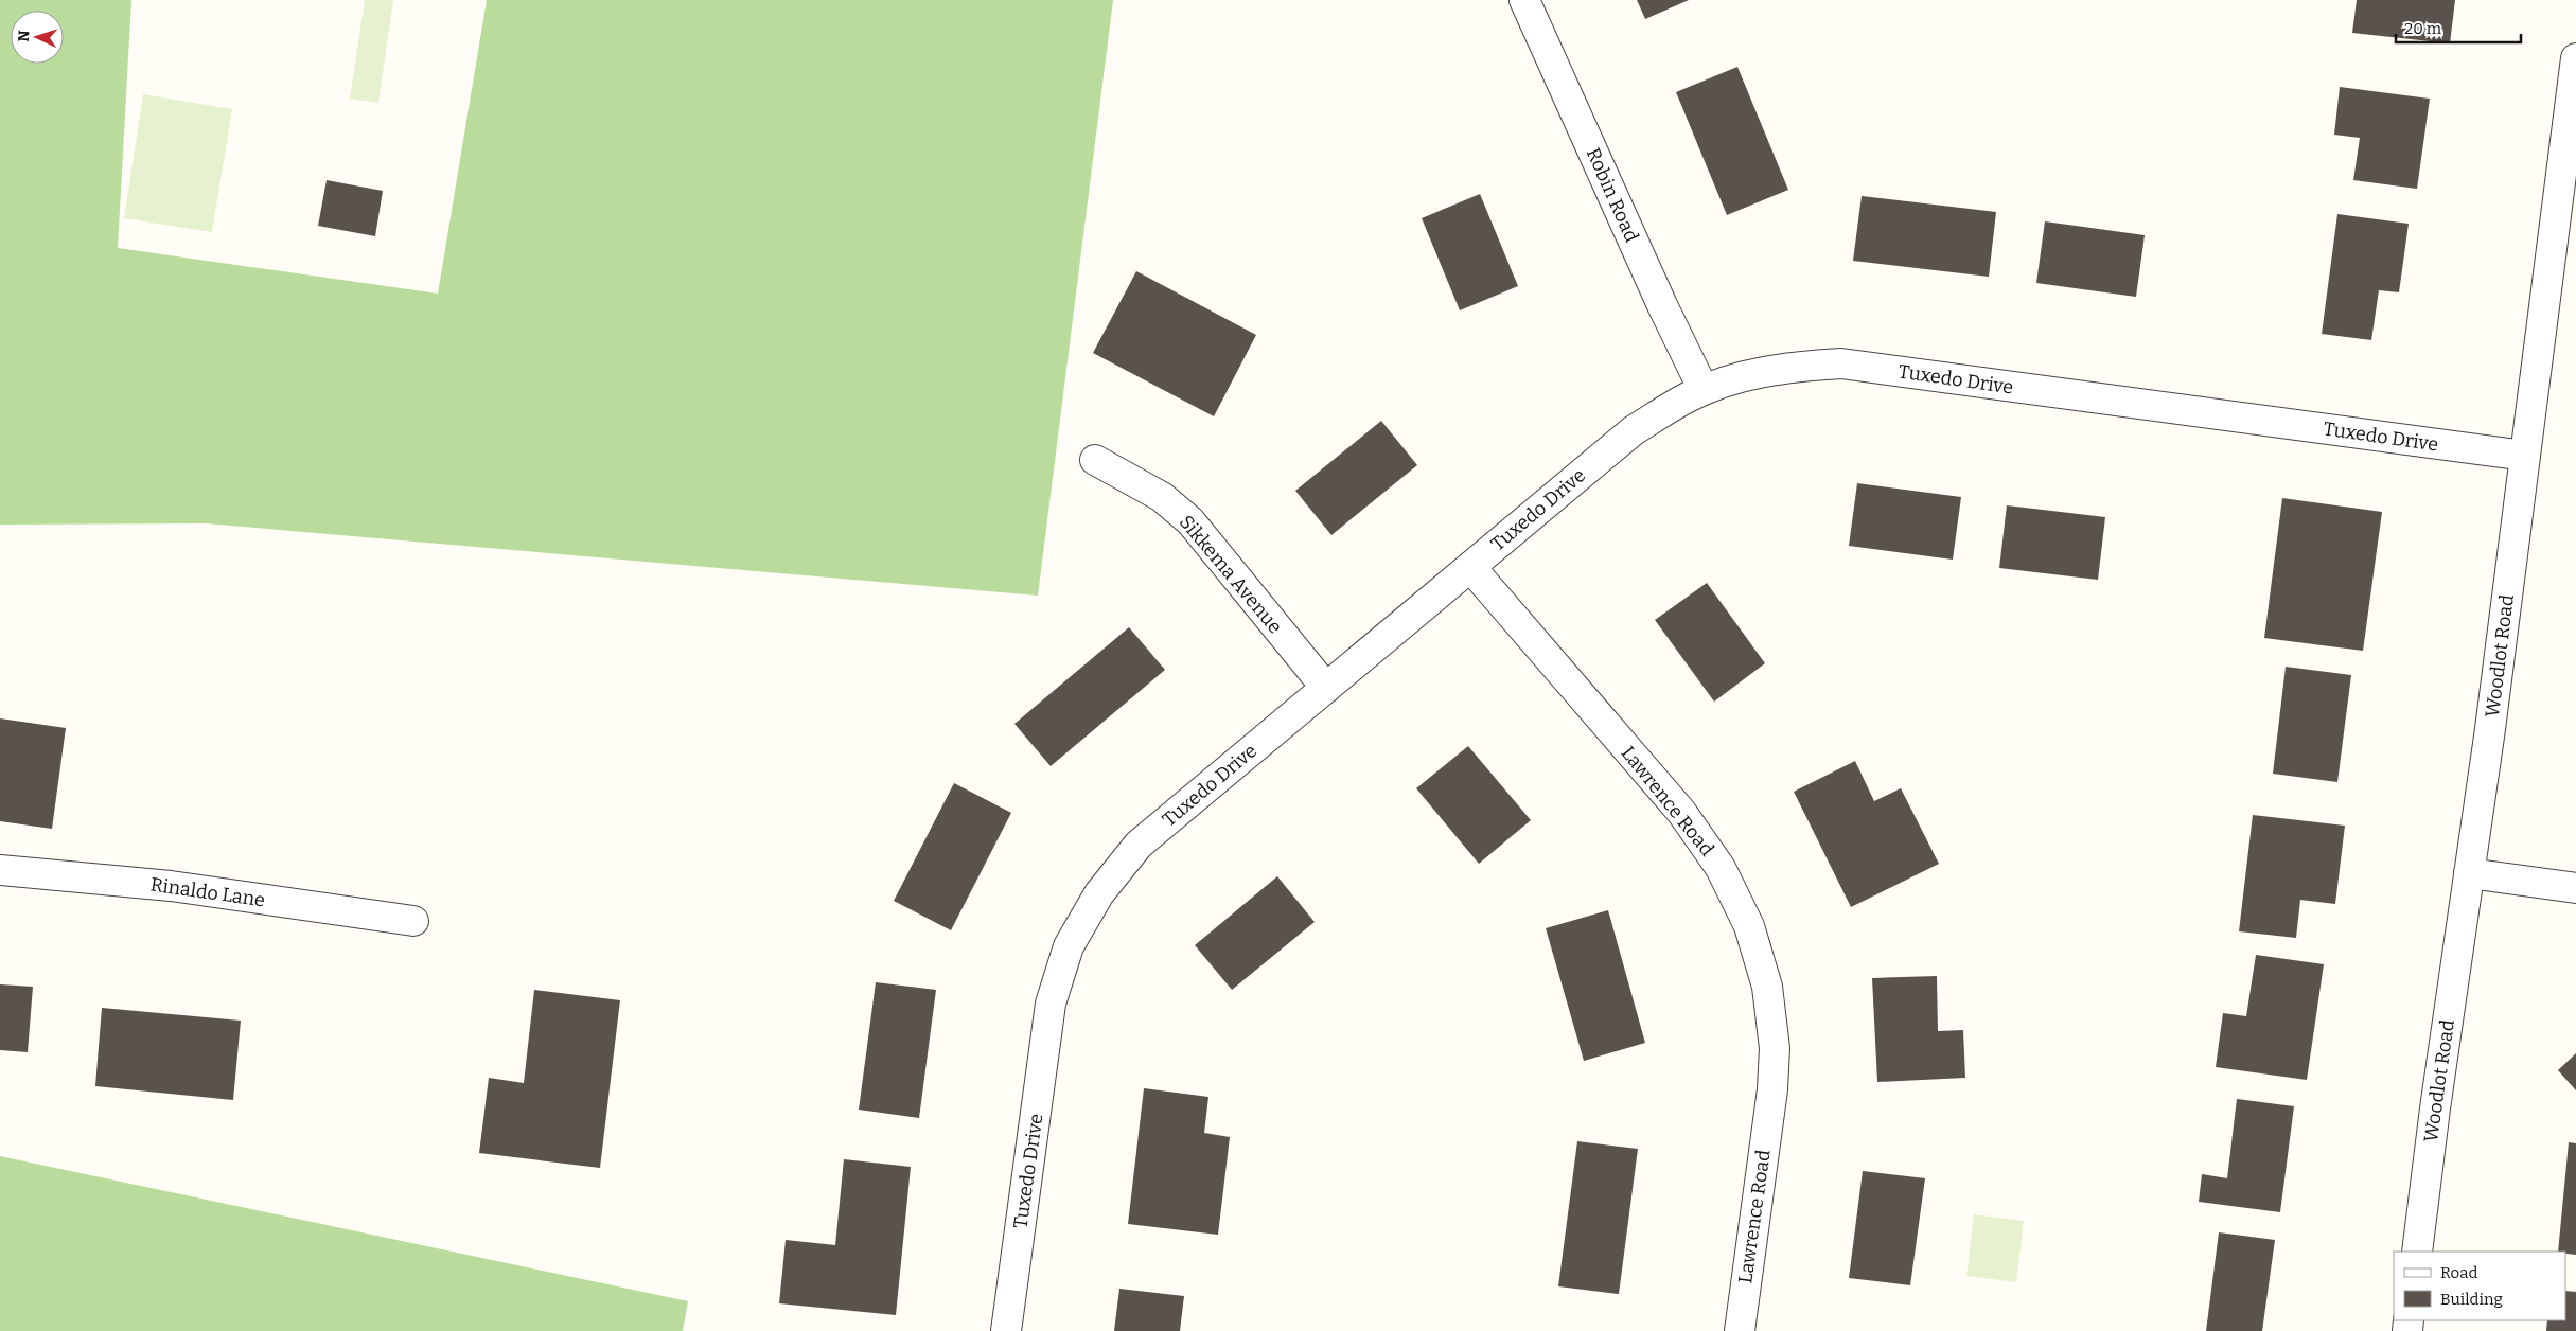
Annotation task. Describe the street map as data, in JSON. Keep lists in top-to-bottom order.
{
  "streets": {
    "street": [
      "Robin Road",
      "Tuxedo Drive",
      "Sikkema Avenue",
      "Woodlot Road",
      "Lawrence Road",
      "Rinaldo Lane"
    ]
  },
  "crossings": [
    ["Robin Road", "Tuxedo Drive"],
    ["Tuxedo Drive", "Sikkema Avenue"],
    ["Tuxedo Drive", "Woodlot Road"],
    ["Tuxedo Drive", "Lawrence Road"]
  ],
  "legend": ["Road", "Building"],
  "scale_bar": "20 m",
  "north": "left"
}
